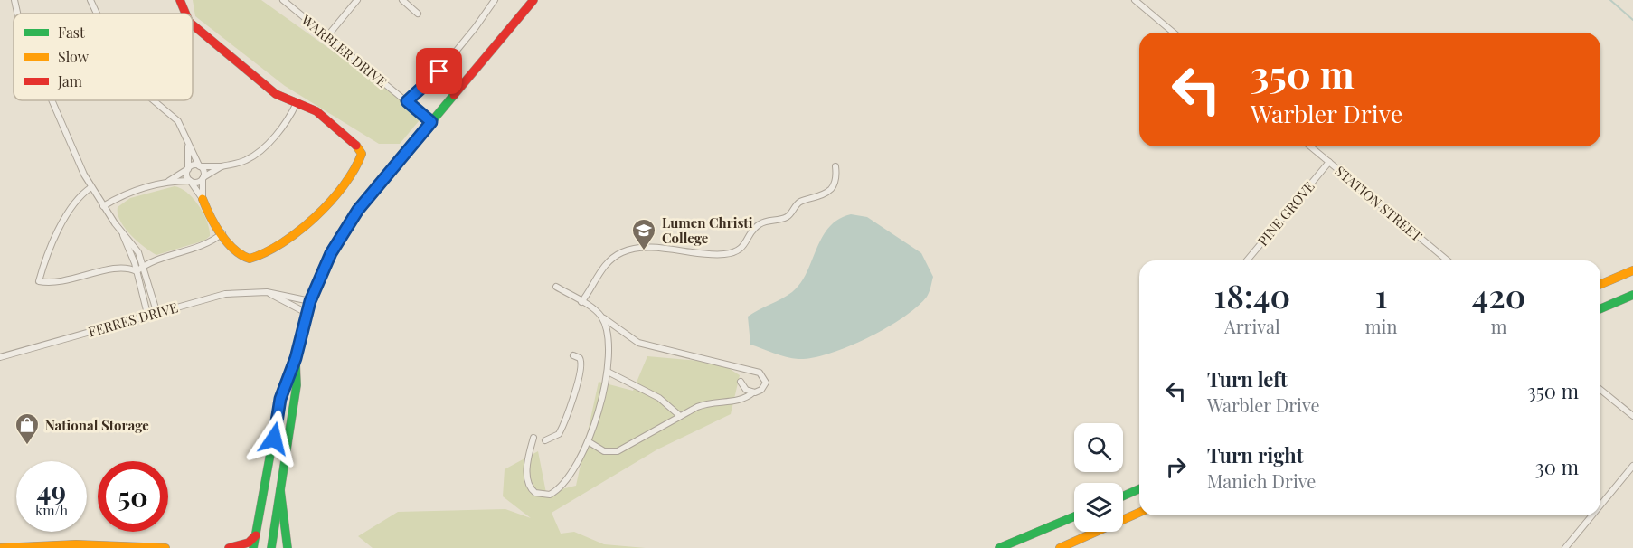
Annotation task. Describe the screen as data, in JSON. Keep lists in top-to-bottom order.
{
  "streets": {
    "street": [
      "WARBLER DRIVE",
      "STATION STREET",
      "PINE GROVE",
      "FERRES DRIVE"
    ]
  },
  "crossings": [
    ["STATION STREET", "PINE GROVE"]
  ],
  "places": {
    "school or university": ["Lumen Christi College"],
    "shop": ["National Storage"]
  },
  "legend": ["Fast", "Slow", "Jam"],
  "page": {
    "turn": ["350 m", "Warbler Drive"],
    "eta": [
      "18:40",
      "Arrival",
      "1",
      "min",
      "420",
      "m"
    ],
    "list": [
      {
        "name": "Turn left",
        "note": "Warbler Drive",
        "value": "350 m"
      },
      {
        "name": "Turn right",
        "note": "Manich Drive",
        "value": "30 m"
      }
    ],
    "speed": "49 km/h",
    "limit": "50"
  }
}
